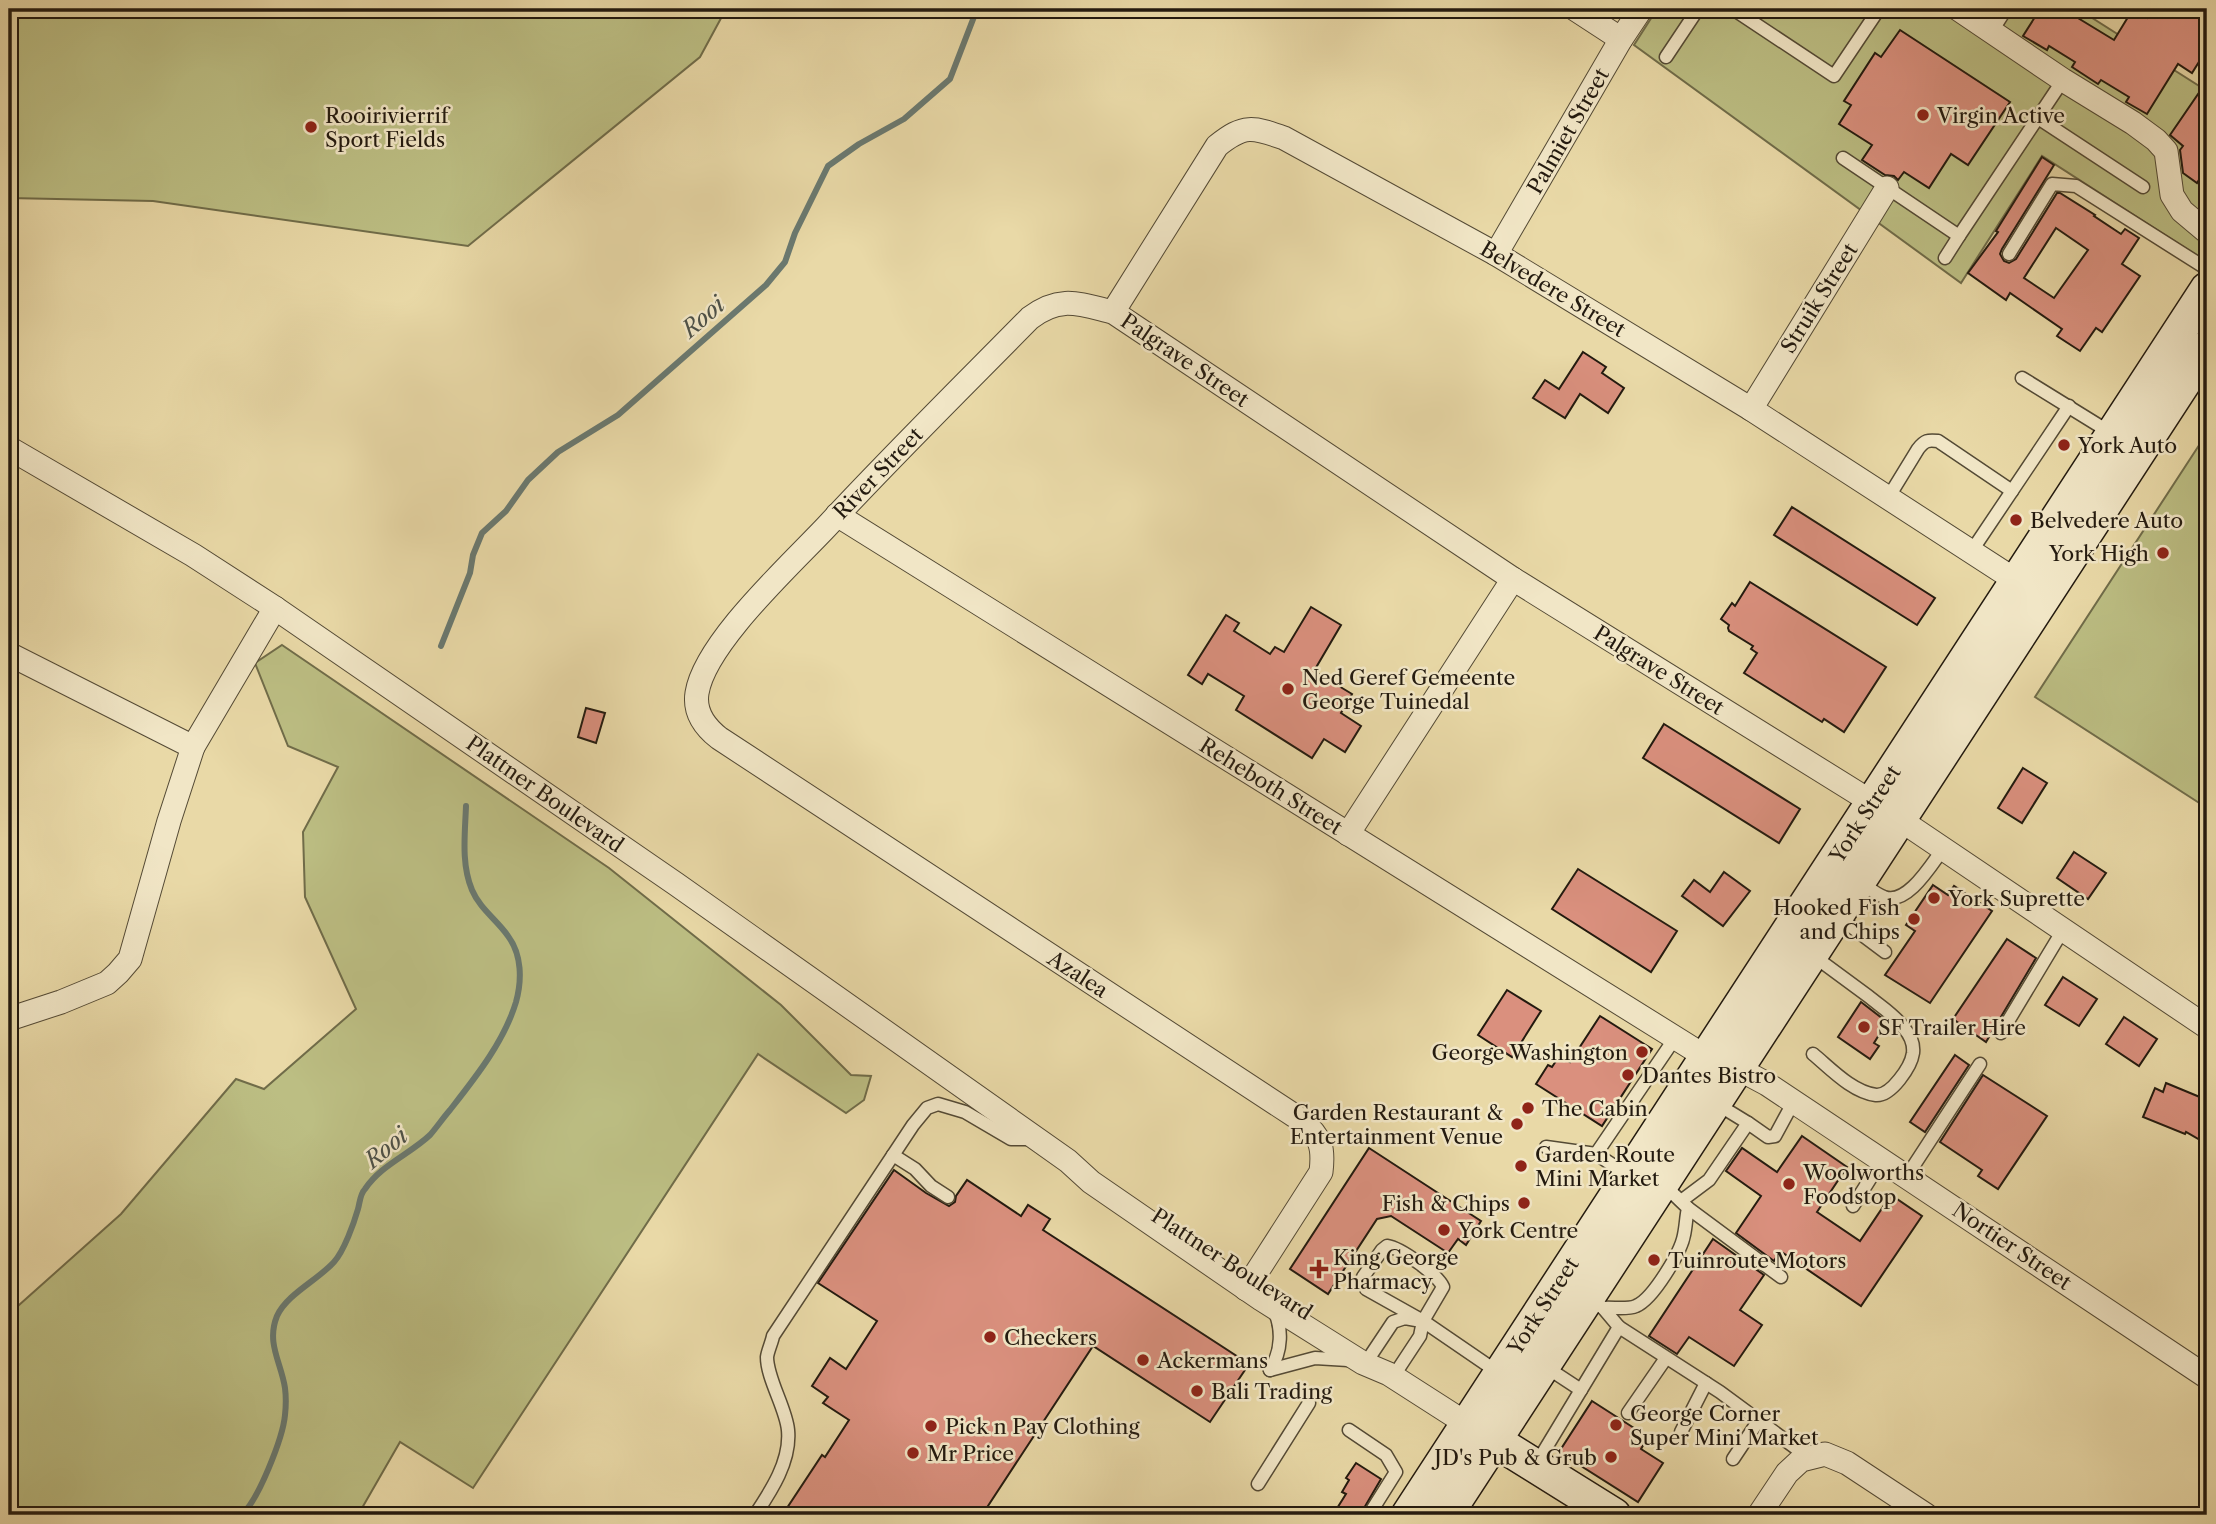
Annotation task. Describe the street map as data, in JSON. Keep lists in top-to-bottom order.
{
  "streets": {
    "main road": ["York Street"],
    "street": [
      "Palmiet Street",
      "Belvedere Street",
      "Struik Street",
      "Palgrave Street",
      "River Street",
      "Reheboth Street",
      "Plattner Boulevard",
      "Azalea",
      "Nortier Street"
    ]
  },
  "crossings": [
    ["Palmiet Street", "Belvedere Street"],
    ["Belvedere Street", "Struik Street"],
    ["Belvedere Street", "Palgrave Street"],
    ["Belvedere Street", "River Street"],
    ["Belvedere Street", "York Street"],
    ["Palgrave Street", "River Street"],
    ["Palgrave Street", "York Street"],
    ["River Street", "Reheboth Street"],
    ["River Street", "Azalea"],
    ["Reheboth Street", "York Street"],
    ["Reheboth Street", "Nortier Street"],
    ["Plattner Boulevard", "York Street"],
    ["Plattner Boulevard", "Azalea"],
    ["York Street", "Nortier Street"]
  ],
  "water": ["Rooi"],
  "places": {
    "other": [
      "Virgin Active",
      "Rooirivierrif Sport Fields",
      "York Auto",
      "Belvedere Auto",
      "York High",
      "Ned Geref Gemeente George Tuinedal",
      "York Suprette",
      "Hooked Fish and Chips",
      "SF Trailer Hire",
      "George Washington",
      "Dantes Bistro",
      "The Cabin",
      "Garden Restaurant & Entertainment Venue",
      "Garden Route Mini Market",
      "Woolworths Foodstop",
      "Fish & Chips",
      "York Centre",
      "Tuinroute Motors",
      "Checkers",
      "Ackermans",
      "Bali Trading",
      "George Corner Super Mini Market",
      "Pick n Pay Clothing",
      "Mr Price",
      "JD's Pub & Grub"
    ],
    "health": ["King George Pharmacy"]
  }
}
